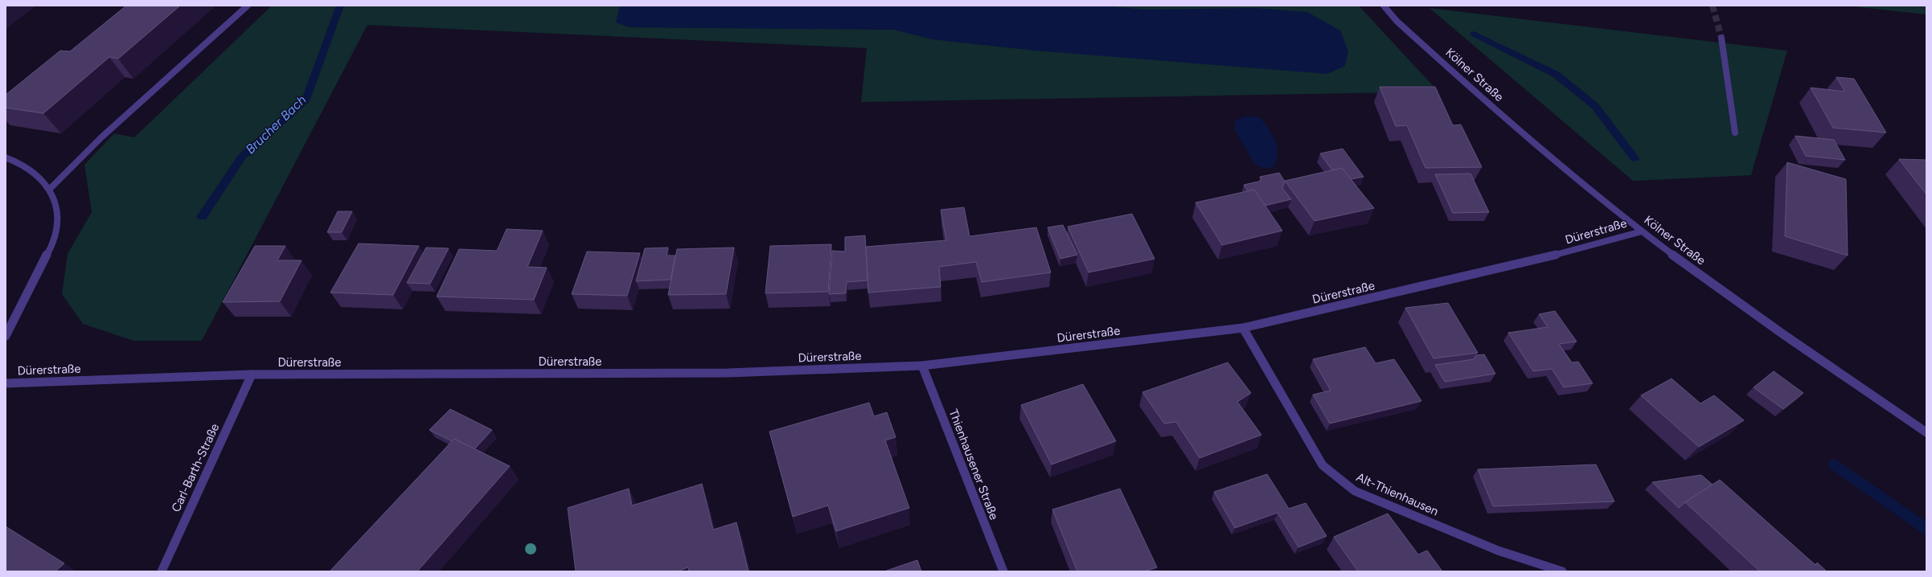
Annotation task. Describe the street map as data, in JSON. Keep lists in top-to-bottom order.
{
  "streets": {
    "street": [
      "Kölner Straße",
      "Dürerstraße",
      "Thienhausener Straße",
      "Carl-Barth-Straße",
      "Alt-Thienhausen"
    ]
  },
  "crossings": [
    ["Kölner Straße", "Dürerstraße"],
    ["Dürerstraße", "Thienhausener Straße"],
    ["Dürerstraße", "Carl-Barth-Straße"],
    ["Dürerstraße", "Alt-Thienhausen"]
  ],
  "water": ["Brucher Bach"]
}
